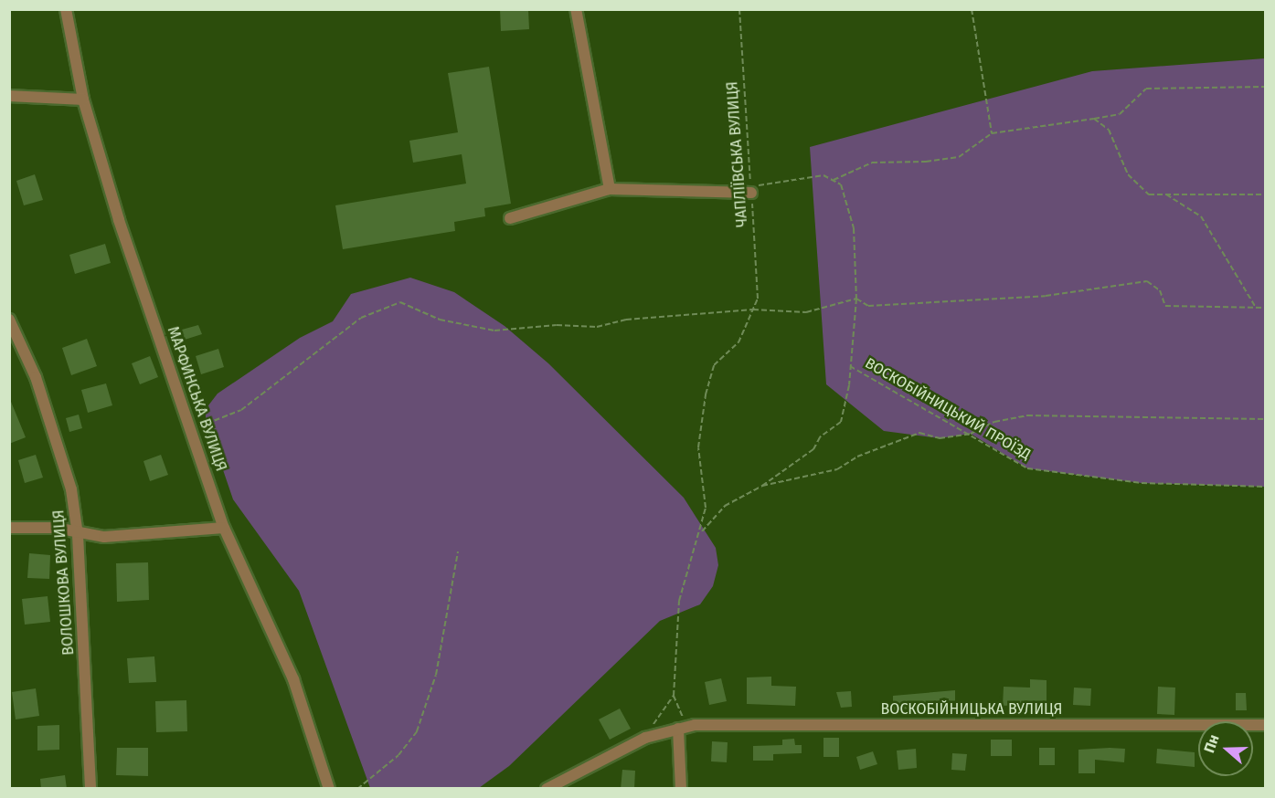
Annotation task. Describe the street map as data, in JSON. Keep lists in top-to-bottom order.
{
  "streets": {
    "street": ["МАРФИНСЬКА ВУЛИЦЯ", "ВОЛОШКОВА ВУЛИЦЯ", "ВОСКОБІЙНИЦЬКА ВУЛИЦЯ"],
    "path": ["ЧАПЛІЇВСЬКА ВУЛИЦЯ", "ВОСКОБІЙНИЦЬКИЙ ПРОЇЗД"]
  },
  "north": "left"
}
